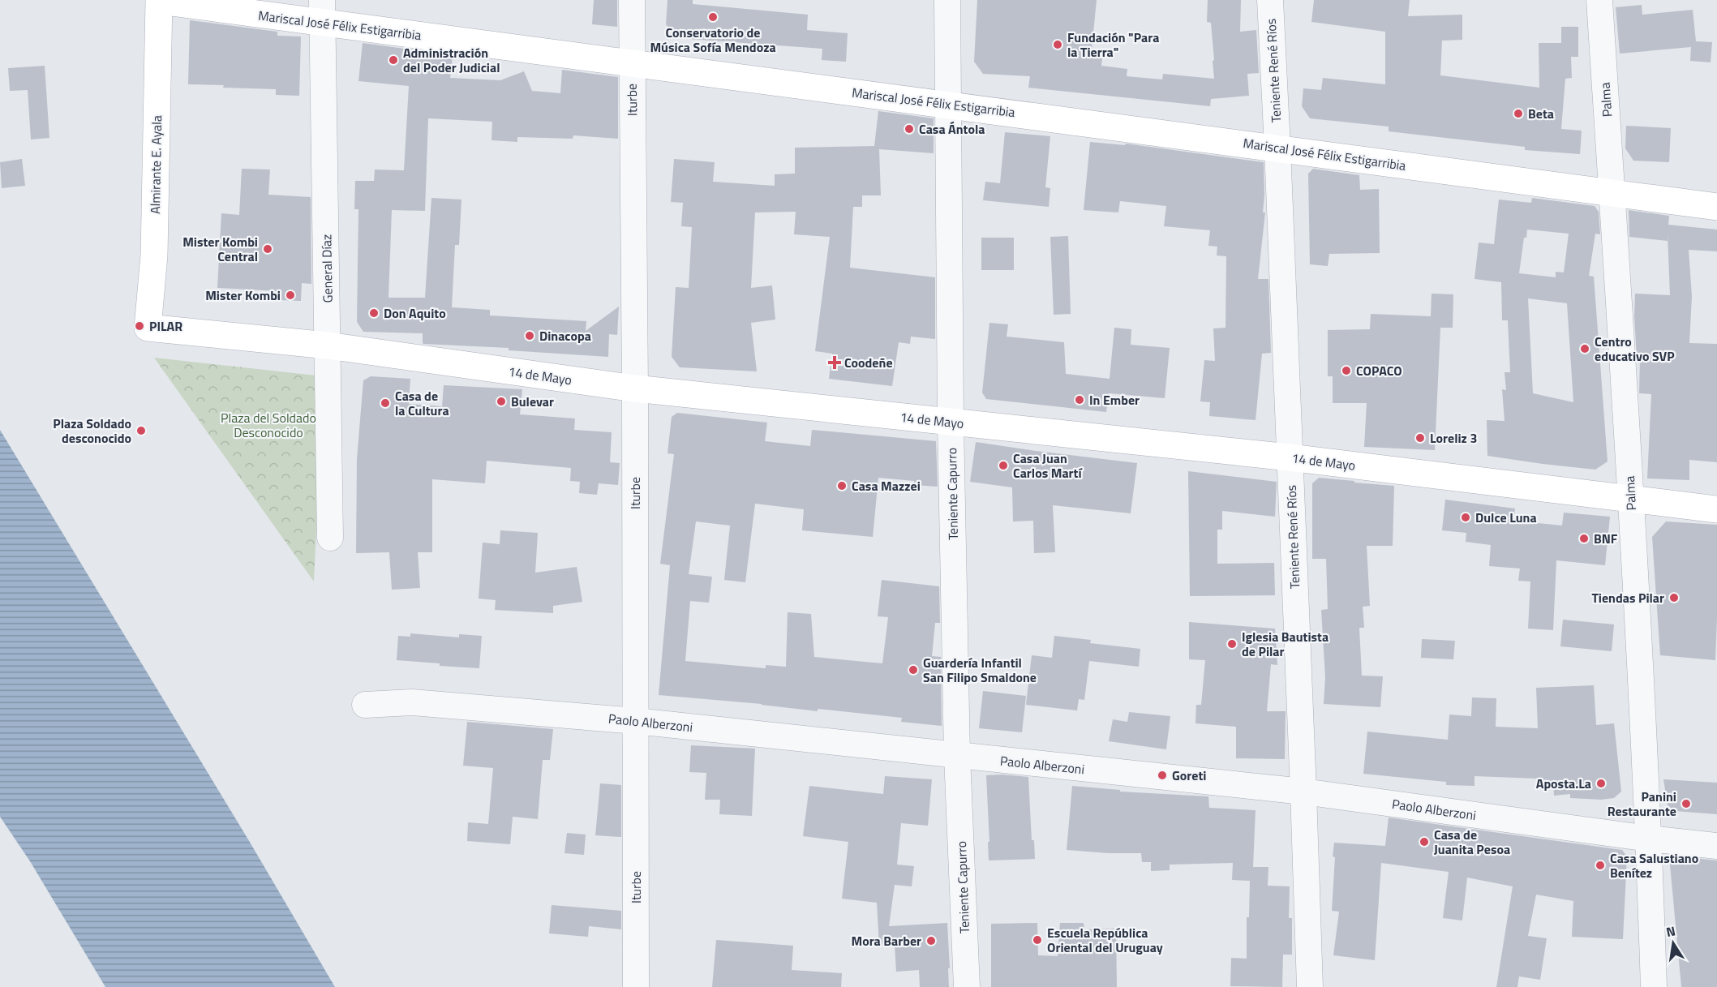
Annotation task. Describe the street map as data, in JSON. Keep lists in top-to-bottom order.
{
  "streets": {
    "main road": ["Mariscal José Félix Estigarribia", "Almirante E. Ayala", "14 de Mayo"],
    "street": [
      "Teniente René Ríos",
      "Iturbe",
      "Palma",
      "General Díaz",
      "Teniente Capurro",
      "Paolo Alberzoni"
    ]
  },
  "crossings": [
    ["Mariscal José Félix Estigarribia", "Teniente René Ríos"],
    ["Mariscal José Félix Estigarribia", "Iturbe"],
    ["Mariscal José Félix Estigarribia", "Palma"],
    ["Mariscal José Félix Estigarribia", "Almirante E. Ayala"],
    ["Mariscal José Félix Estigarribia", "General Díaz"],
    ["Mariscal José Félix Estigarribia", "Teniente Capurro"],
    ["Teniente René Ríos", "14 de Mayo"],
    ["Teniente René Ríos", "Paolo Alberzoni"],
    ["Iturbe", "14 de Mayo"],
    ["Iturbe", "Paolo Alberzoni"],
    ["Palma", "14 de Mayo"],
    ["Palma", "Paolo Alberzoni"],
    ["Almirante E. Ayala", "14 de Mayo"],
    ["General Díaz", "14 de Mayo"],
    ["14 de Mayo", "Teniente Capurro"],
    ["Teniente Capurro", "Paolo Alberzoni"]
  ],
  "parks": ["Plaza del Soldado Desconocido"],
  "places": {
    "other": [
      "Conservatorio de Música Sofía Mendoza",
      "Fundación \"Para la Tierra\"",
      "Administración del Poder Judicial",
      "Beta",
      "Casa Ántola",
      "Mister Kombi Central",
      "Mister Kombi",
      "Don Aquito",
      "PILAR",
      "Dinacopa",
      "Centro educativo SVP",
      "COPACO",
      "In Ember",
      "Bulevar",
      "Casa de la Cultura",
      "Plaza Soldado desconocido",
      "Loreliz 3",
      "Casa Juan Carlos Martí",
      "Casa Mazzei",
      "Dulce Luna",
      "BNF",
      "Tiendas Pilar",
      "Iglesia Bautista de Pilar",
      "Guardería Infantil San Filipo Smaldone",
      "Goreti",
      "Aposta.La",
      "Panini Restaurante",
      "Casa de Juanita Pesoa",
      "Casa Salustiano Benítez",
      "Escuela República Oriental del Uruguay",
      "Mora Barber"
    ],
    "health": ["Coodeñe"]
  },
  "north": "top"
}
